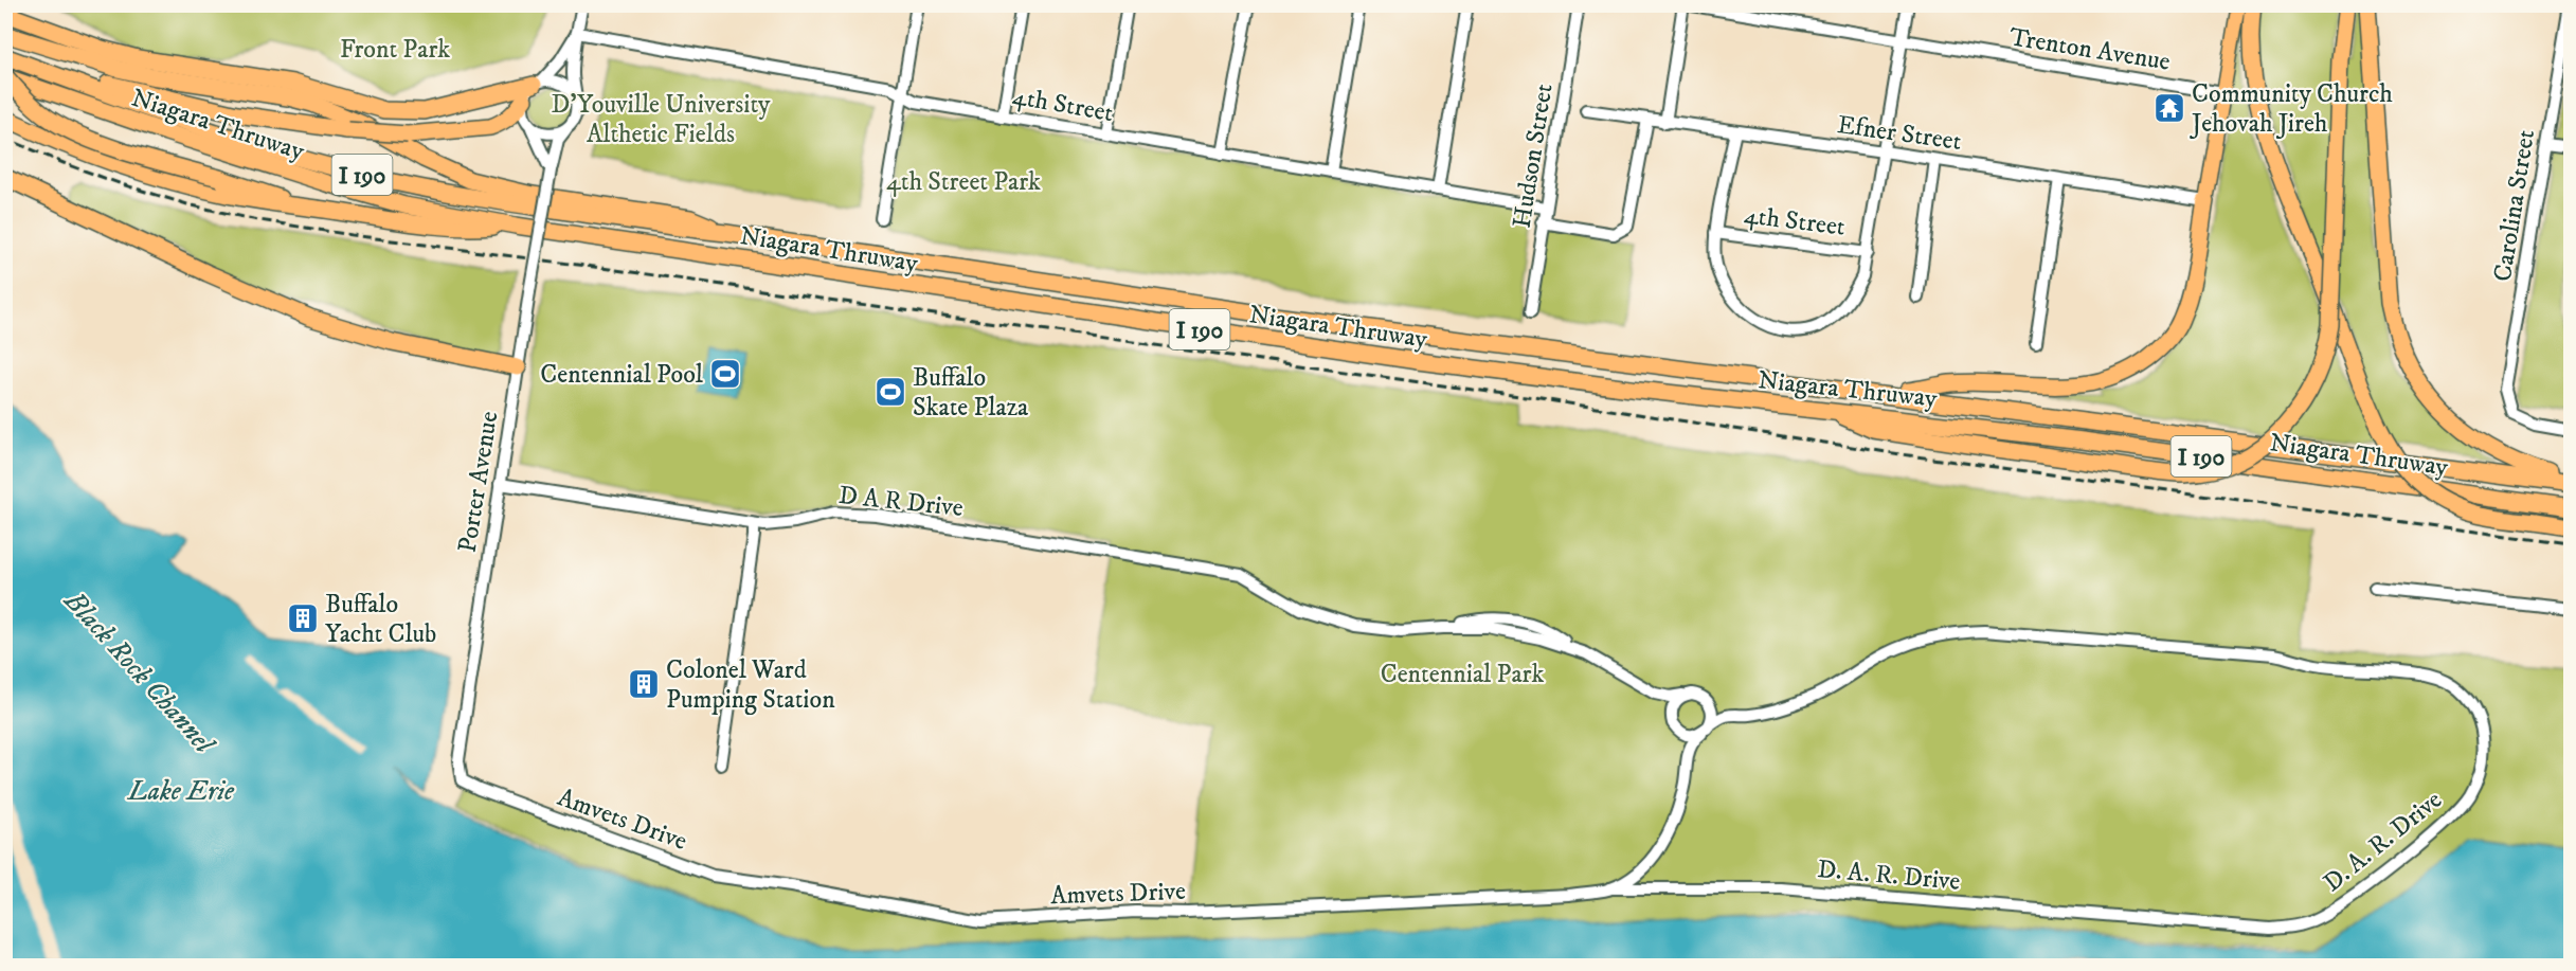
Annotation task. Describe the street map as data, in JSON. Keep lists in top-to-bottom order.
{
  "streets": {
    "highway": ["Niagara Thruway", "I 190"],
    "street": [
      "Trenton Avenue",
      "4th Street",
      "Efner Street",
      "Hudson Street",
      "Carolina Street",
      "Porter Avenue",
      "D A R Drive",
      "Amvets Drive",
      "D. A. R. Drive"
    ]
  },
  "crossings": [
    ["4th Street", "Hudson Street"],
    ["4th Street", "Porter Avenue"],
    ["Porter Avenue", "D A R Drive"],
    ["Porter Avenue", "Amvets Drive"],
    ["Amvets Drive", "D. A. R. Drive"]
  ],
  "water": ["Black Rock Channel", "Lake Erie"],
  "parks": [
    "Front Park",
    "D'Youville University Althetic Fields",
    "4th Street Park",
    "Centennial Park"
  ],
  "places": {
    "temple": ["Community Church Jehovah Jireh"],
    "sports": ["Centennial Pool", "Buffalo Skate Plaza"],
    "building": ["Buffalo Yacht Club", "Colonel Ward Pumping Station"]
  }
}
